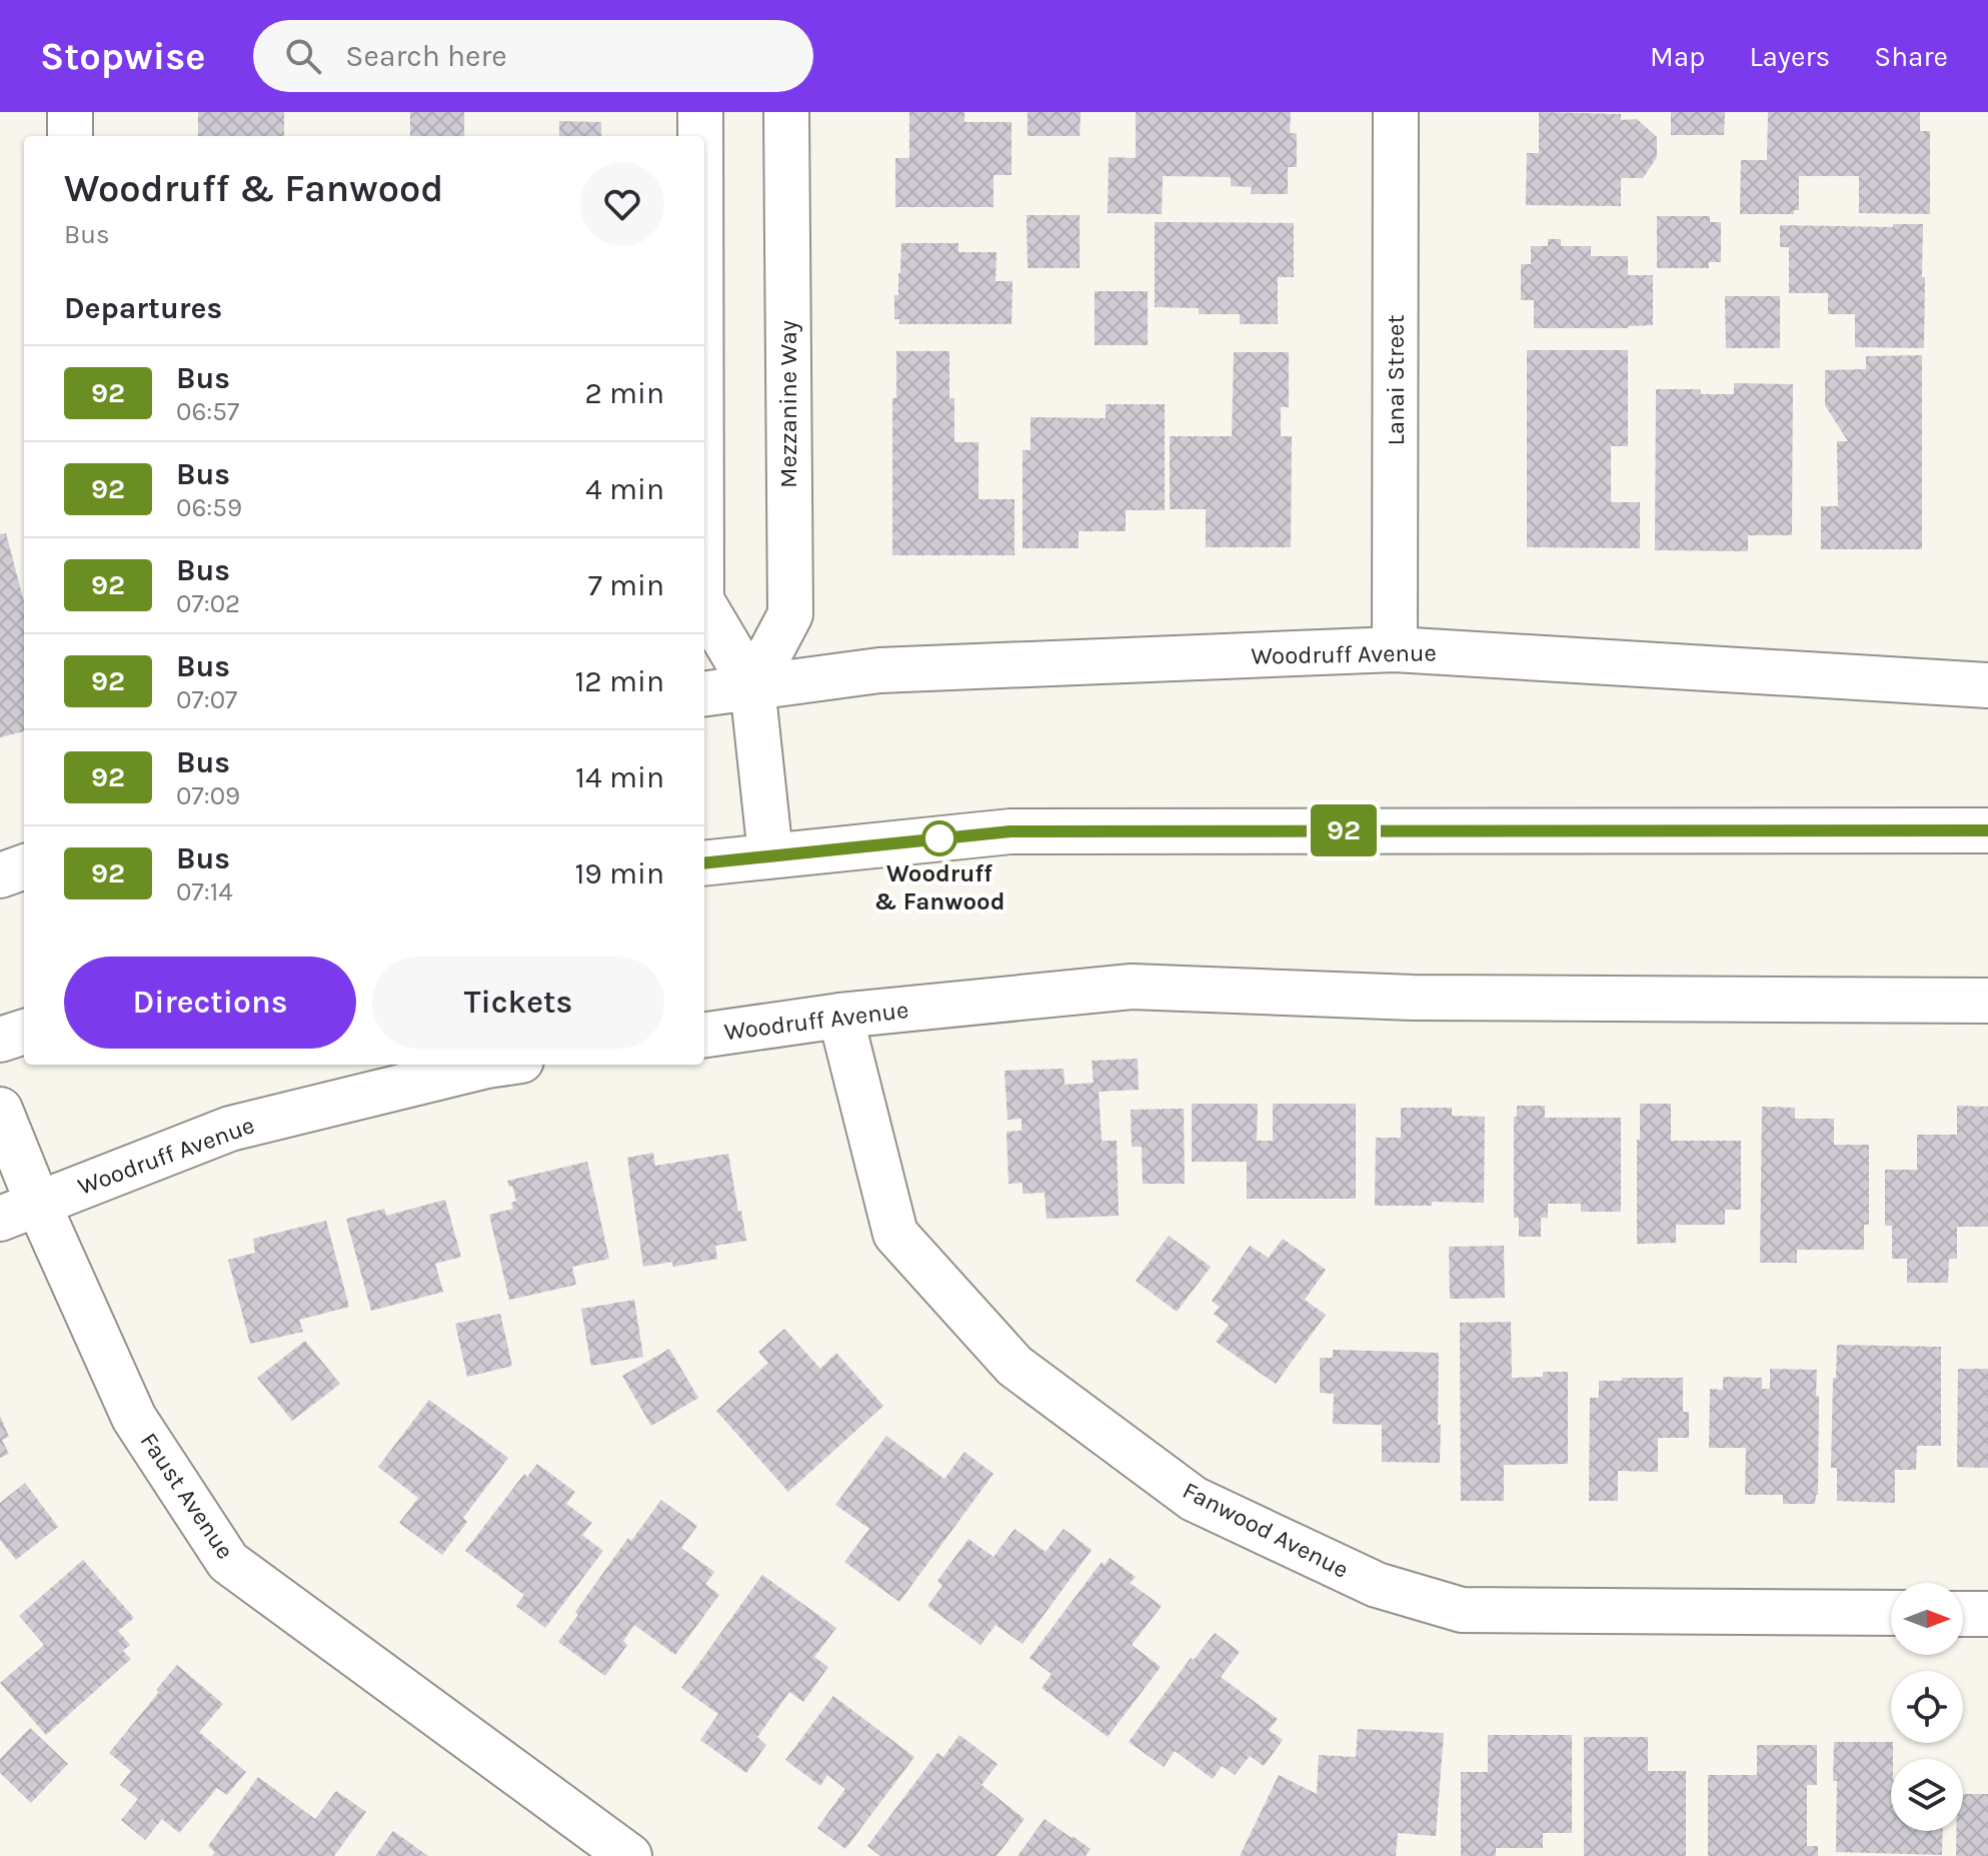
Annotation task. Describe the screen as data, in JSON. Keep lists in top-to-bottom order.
{
  "streets": {
    "street": [
      "Lanai Street",
      "Mezzanine Way",
      "Woodruff Avenue",
      "Faust Avenue",
      "Fanwood Avenue"
    ]
  },
  "crossings": [
    ["Lanai Street", "Woodruff Avenue"],
    ["Mezzanine Way", "Woodruff Avenue"],
    ["Woodruff Avenue", "Faust Avenue"],
    ["Woodruff Avenue", "Fanwood Avenue"]
  ],
  "places": ["Woodruff & Fanwood"],
  "lines": ["bus line 92"],
  "north": "right",
  "page": {
    "header": "Stopwise",
    "search": "Search here",
    "nav": ["Map", "Layers", "Share"],
    "on_map": "92",
    "heading": [
      ["Woodruff & Fanwood", "Bus"],
      "Departures"
    ],
    "list": [
      {
        "mark": "92",
        "name": "Bus",
        "note": "06:57",
        "value": "2 min"
      },
      {
        "mark": "92",
        "name": "Bus",
        "note": "06:59",
        "value": "4 min"
      },
      {
        "mark": "92",
        "name": "Bus",
        "note": "07:02",
        "value": "7 min"
      },
      {
        "mark": "92",
        "name": "Bus",
        "note": "07:07",
        "value": "12 min"
      },
      {
        "mark": "92",
        "name": "Bus",
        "note": "07:09",
        "value": "14 min"
      },
      {
        "mark": "92",
        "name": "Bus",
        "note": "07:14",
        "value": "19 min"
      }
    ],
    "buttons": ["Directions", "Tickets"]
  }
}
